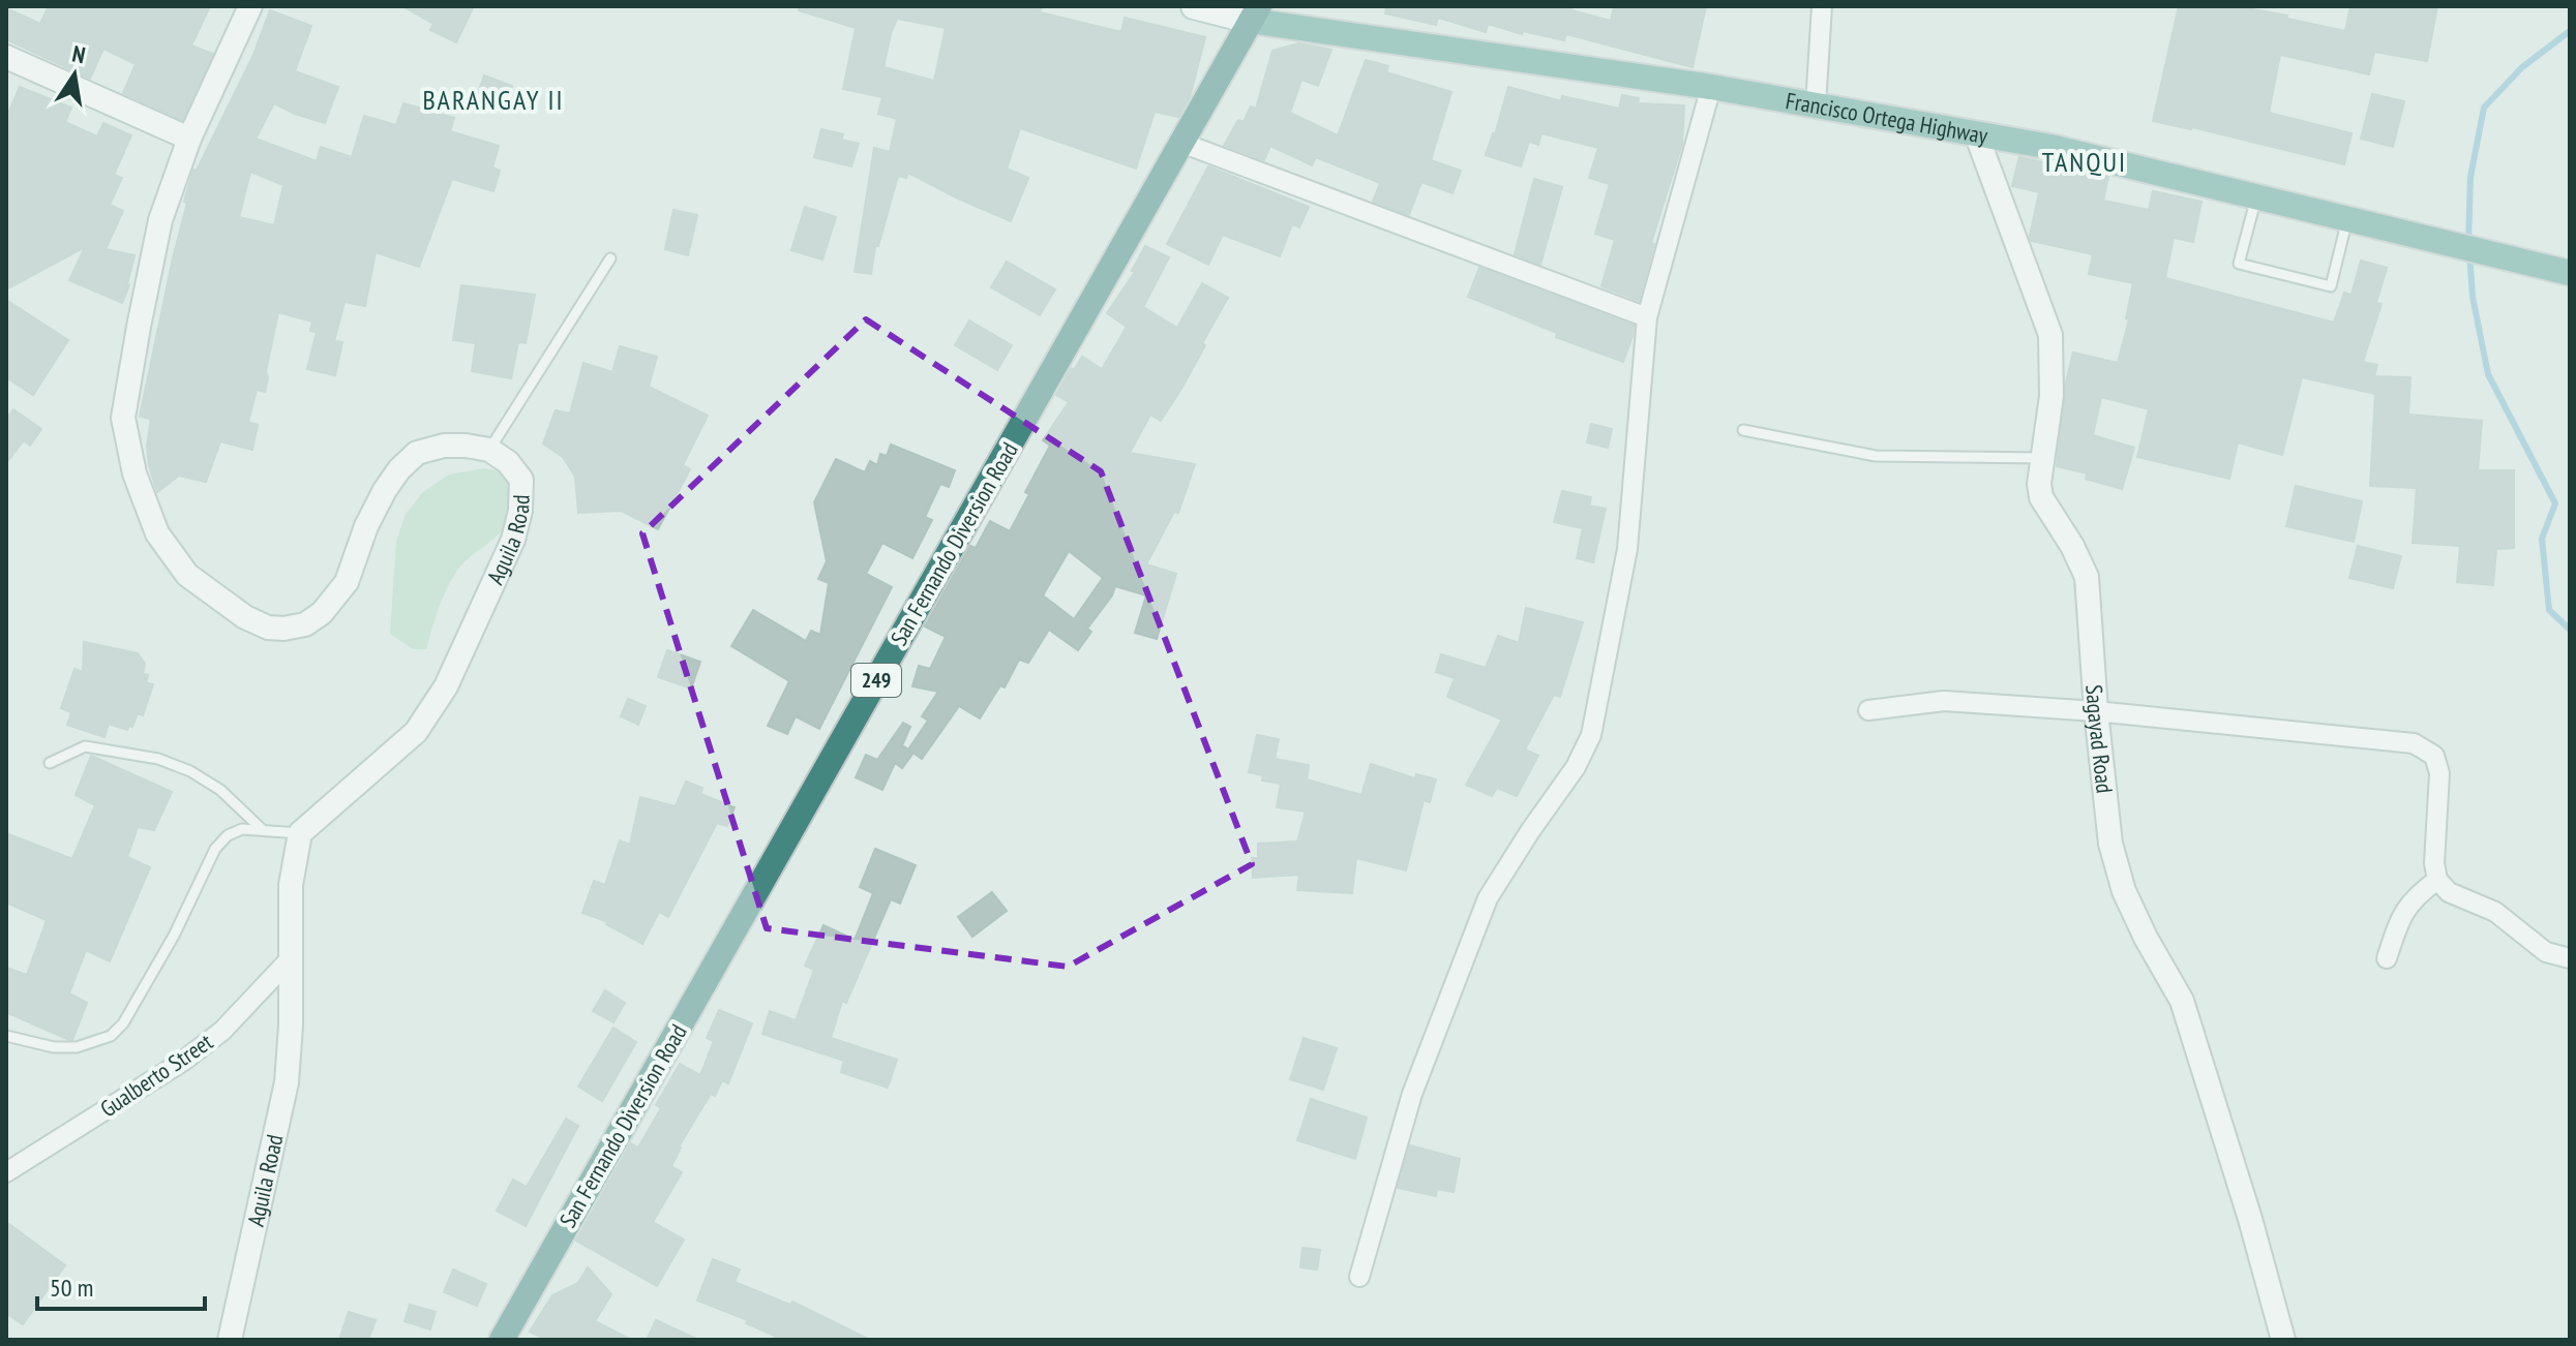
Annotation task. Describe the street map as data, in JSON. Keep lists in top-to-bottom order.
{
  "streets": {
    "highway": ["San Fernando Diversion Road", "249"],
    "main road": ["Francisco Ortega Highway"],
    "street": ["Aguila Road", "Sagayad Road", "Gualberto Street"]
  },
  "crossings": [
    ["Francisco Ortega Highway", "San Fernando Diversion Road"],
    ["Francisco Ortega Highway", "Sagayad Road"],
    ["Aguila Road", "Gualberto Street"]
  ],
  "districts": ["BARANGAY II", "TANQUI"],
  "scale_bar": "50 m",
  "north": "top"
}
